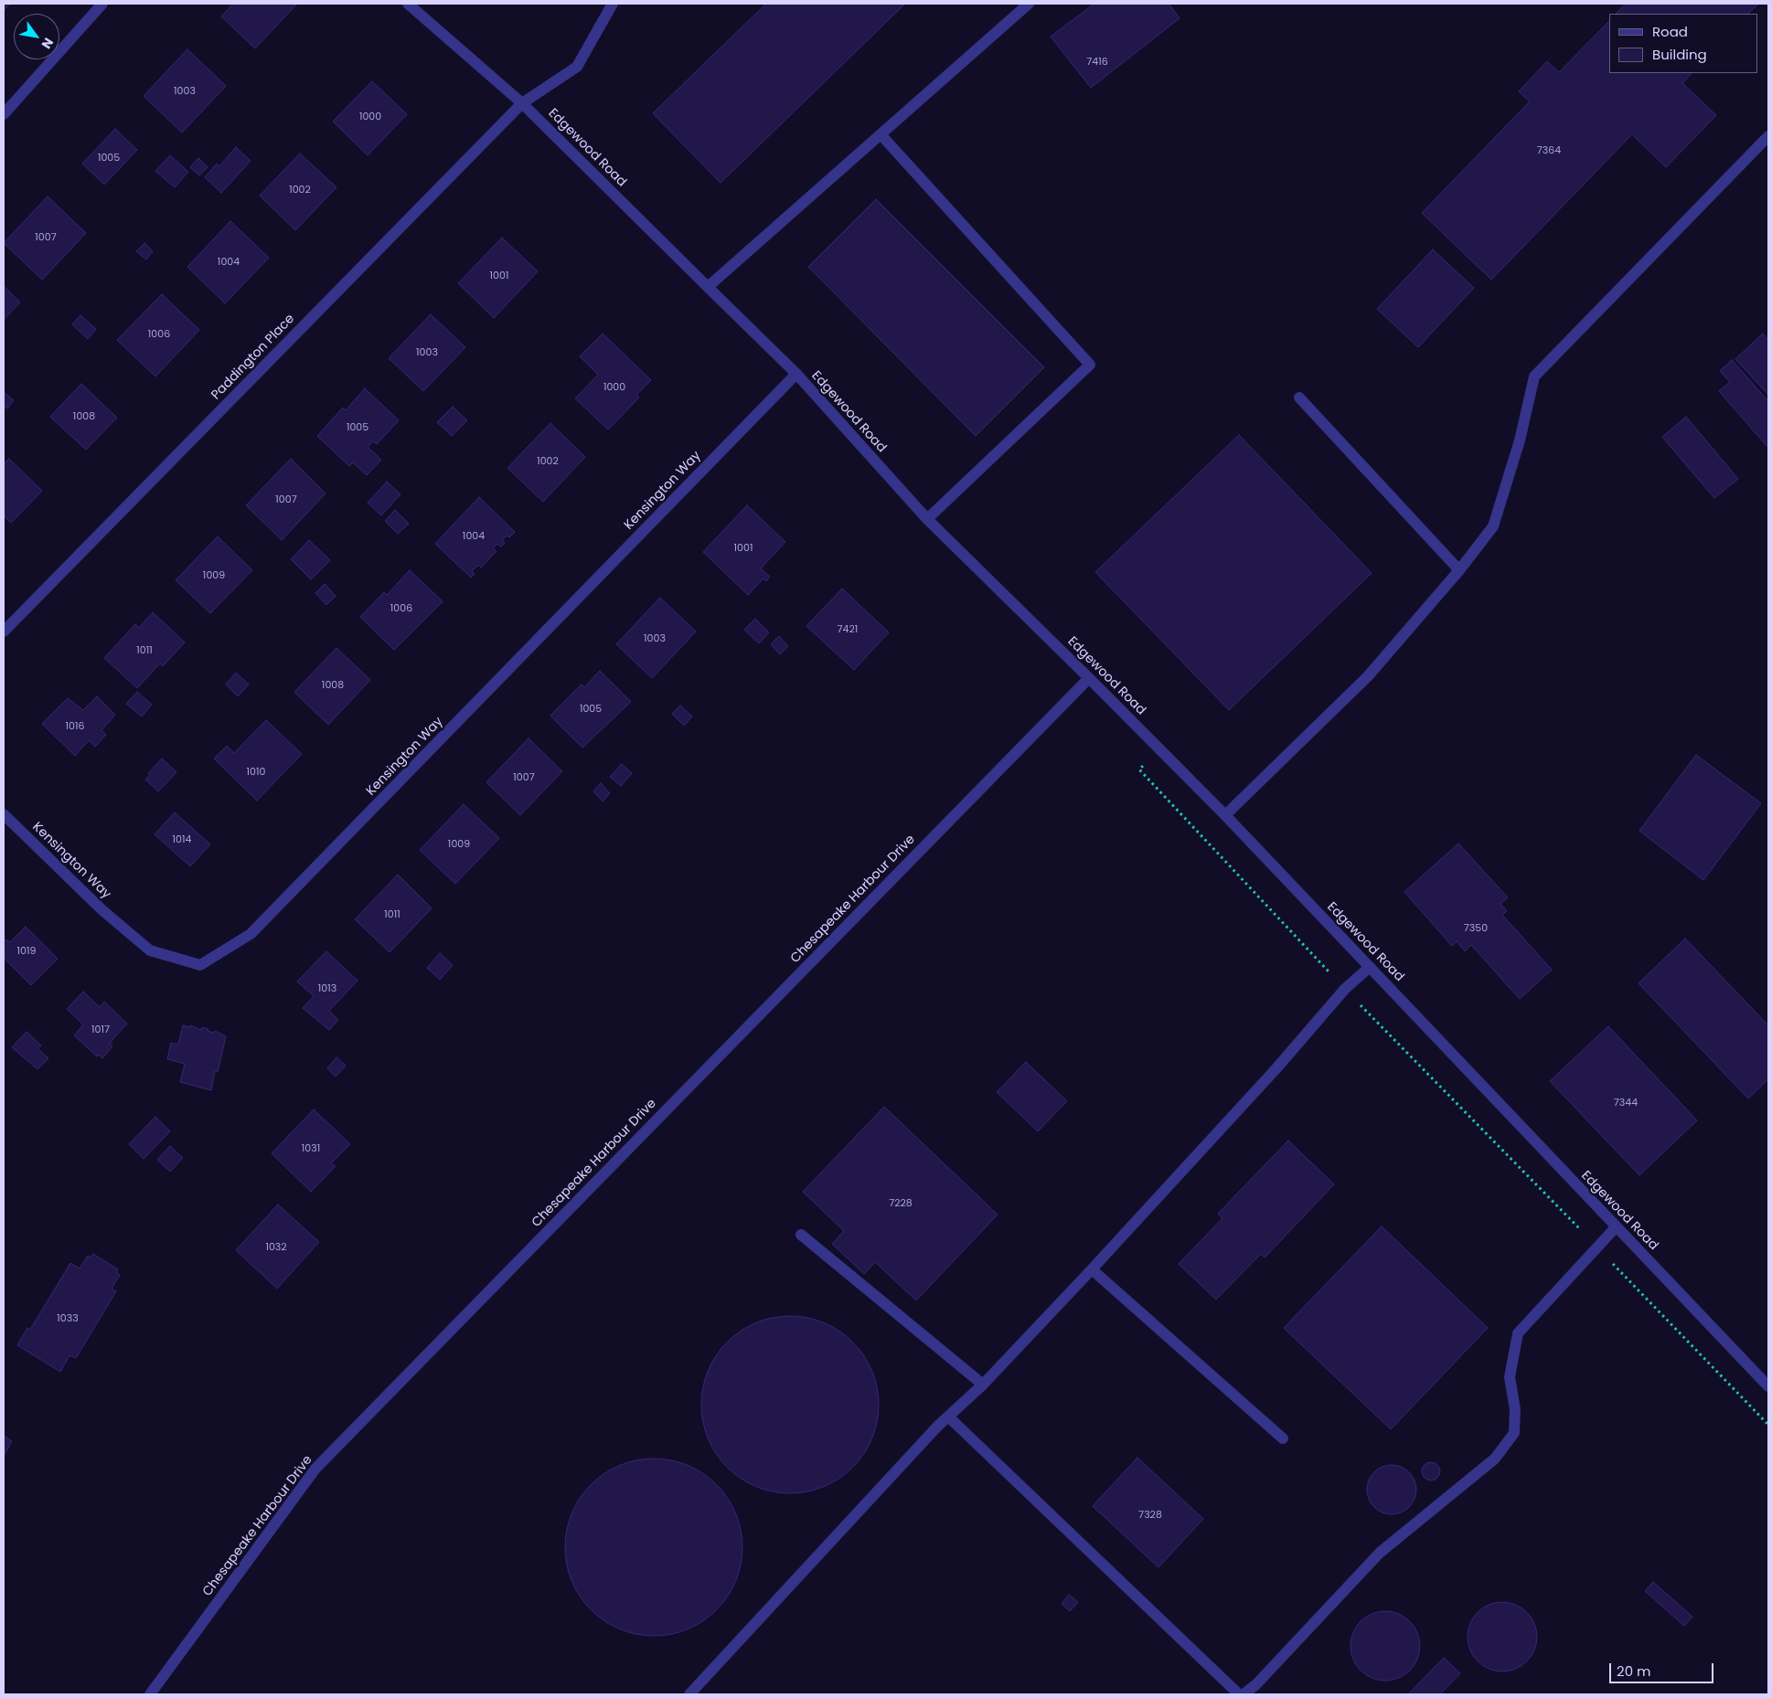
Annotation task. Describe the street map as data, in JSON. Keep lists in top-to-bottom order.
{
  "streets": {
    "street": [
      "Edgewood Road",
      "Paddington Place",
      "Kensington Way",
      "Chesapeake Harbour Drive"
    ]
  },
  "crossings": [
    ["Edgewood Road", "Paddington Place"],
    ["Edgewood Road", "Kensington Way"],
    ["Edgewood Road", "Chesapeake Harbour Drive"]
  ],
  "house_numbers": [
    "7416",
    "1003",
    "1000",
    "7364",
    "1005",
    "1002",
    "1007",
    "1004",
    "1001",
    "1006",
    "1003",
    "1000",
    "1008",
    "1005",
    "1002",
    "1007",
    "1004",
    "1001",
    "1009",
    "1006",
    "7421",
    "1003",
    "1011",
    "1008",
    "1005",
    "1016",
    "1010",
    "1007",
    "1014",
    "1009",
    "1011",
    "7350",
    "1019",
    "1013",
    "1017",
    "7344",
    "1031",
    "7228",
    "1032",
    "1033",
    "7328"
  ],
  "legend": ["Road", "Building"],
  "scale_bar": "20 m",
  "north": "bottom right"
}
